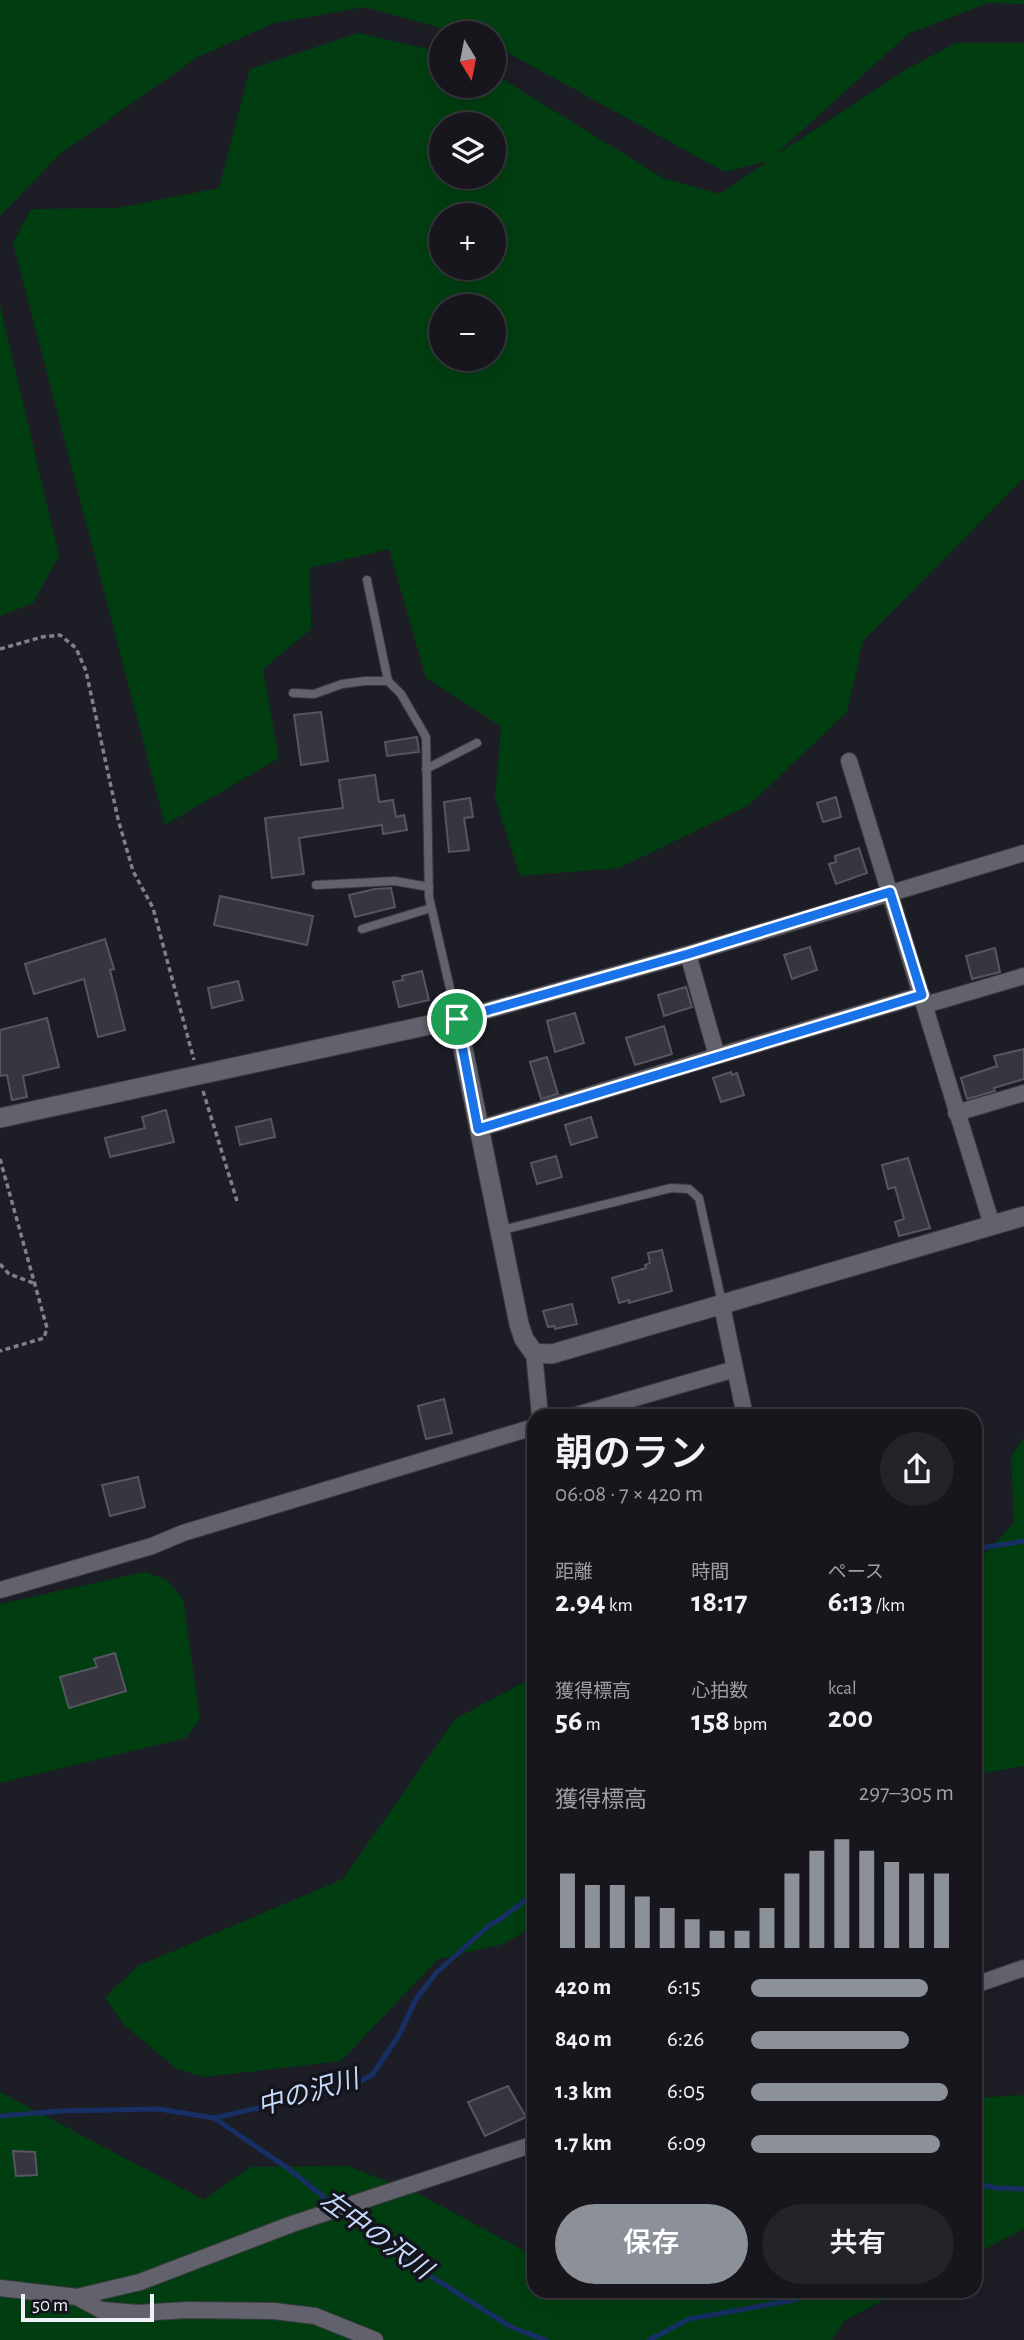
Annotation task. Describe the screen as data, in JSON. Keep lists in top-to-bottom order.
{
  "water": ["中の沢川", "左中の沢川"],
  "scale_bar": "50 m",
  "north": "bottom",
  "page": {
    "map_buttons": ["+", "−"],
    "heading": ["朝のラン", "06:08 · 7 × 420 m"],
    "stats": [
      ["距離", "2.94 km"],
      ["時間", "18:17"],
      ["ペース", "6:13 /km"],
      ["獲得標高", "56 m"],
      ["心拍数", "158 bpm"],
      ["kcal", "200"]
    ],
    "chart": ["獲得標高", "297–305 m"],
    "list": [
      {
        "name": "420 m",
        "note": "6:15"
      },
      {
        "name": "840 m",
        "note": "6:26"
      },
      {
        "name": "1.3 km",
        "note": "6:05"
      },
      {
        "name": "1.7 km",
        "note": "6:09"
      }
    ],
    "buttons": ["保存", "共有"],
    "scale": "50 m"
  }
}
